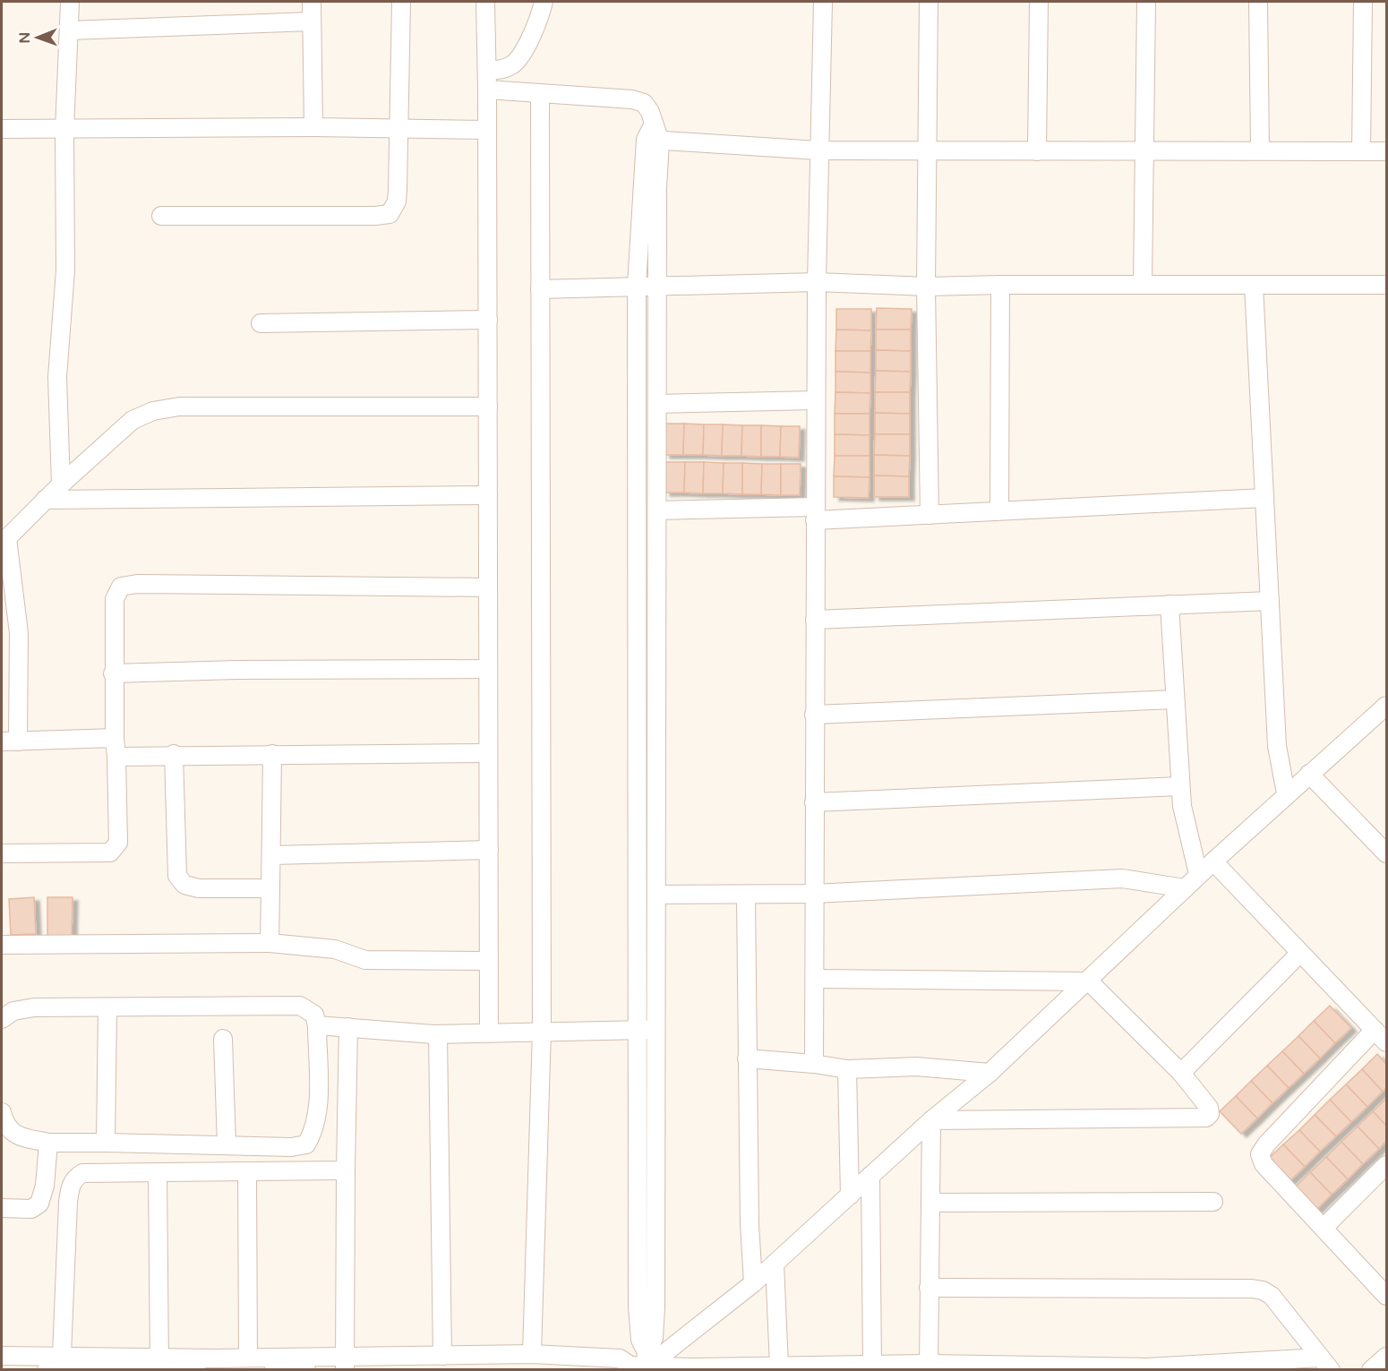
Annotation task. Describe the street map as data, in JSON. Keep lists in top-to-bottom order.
{
  "north": "left"
}
